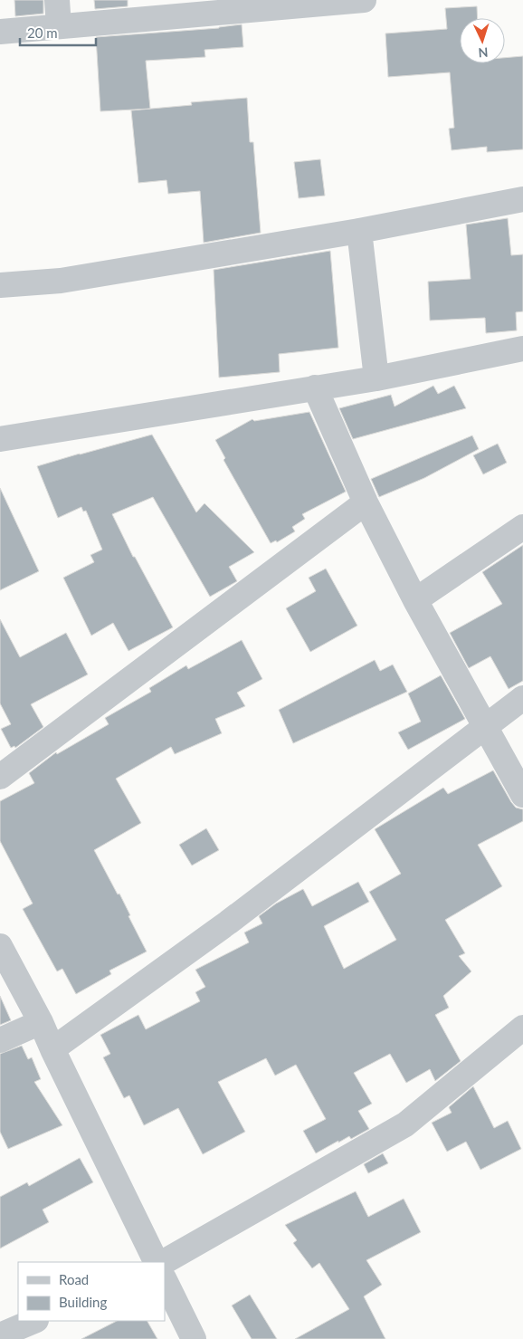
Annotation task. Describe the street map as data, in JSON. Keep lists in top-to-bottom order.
{
  "legend": ["Road", "Building"],
  "scale_bar": "20 m",
  "north": "bottom"
}
